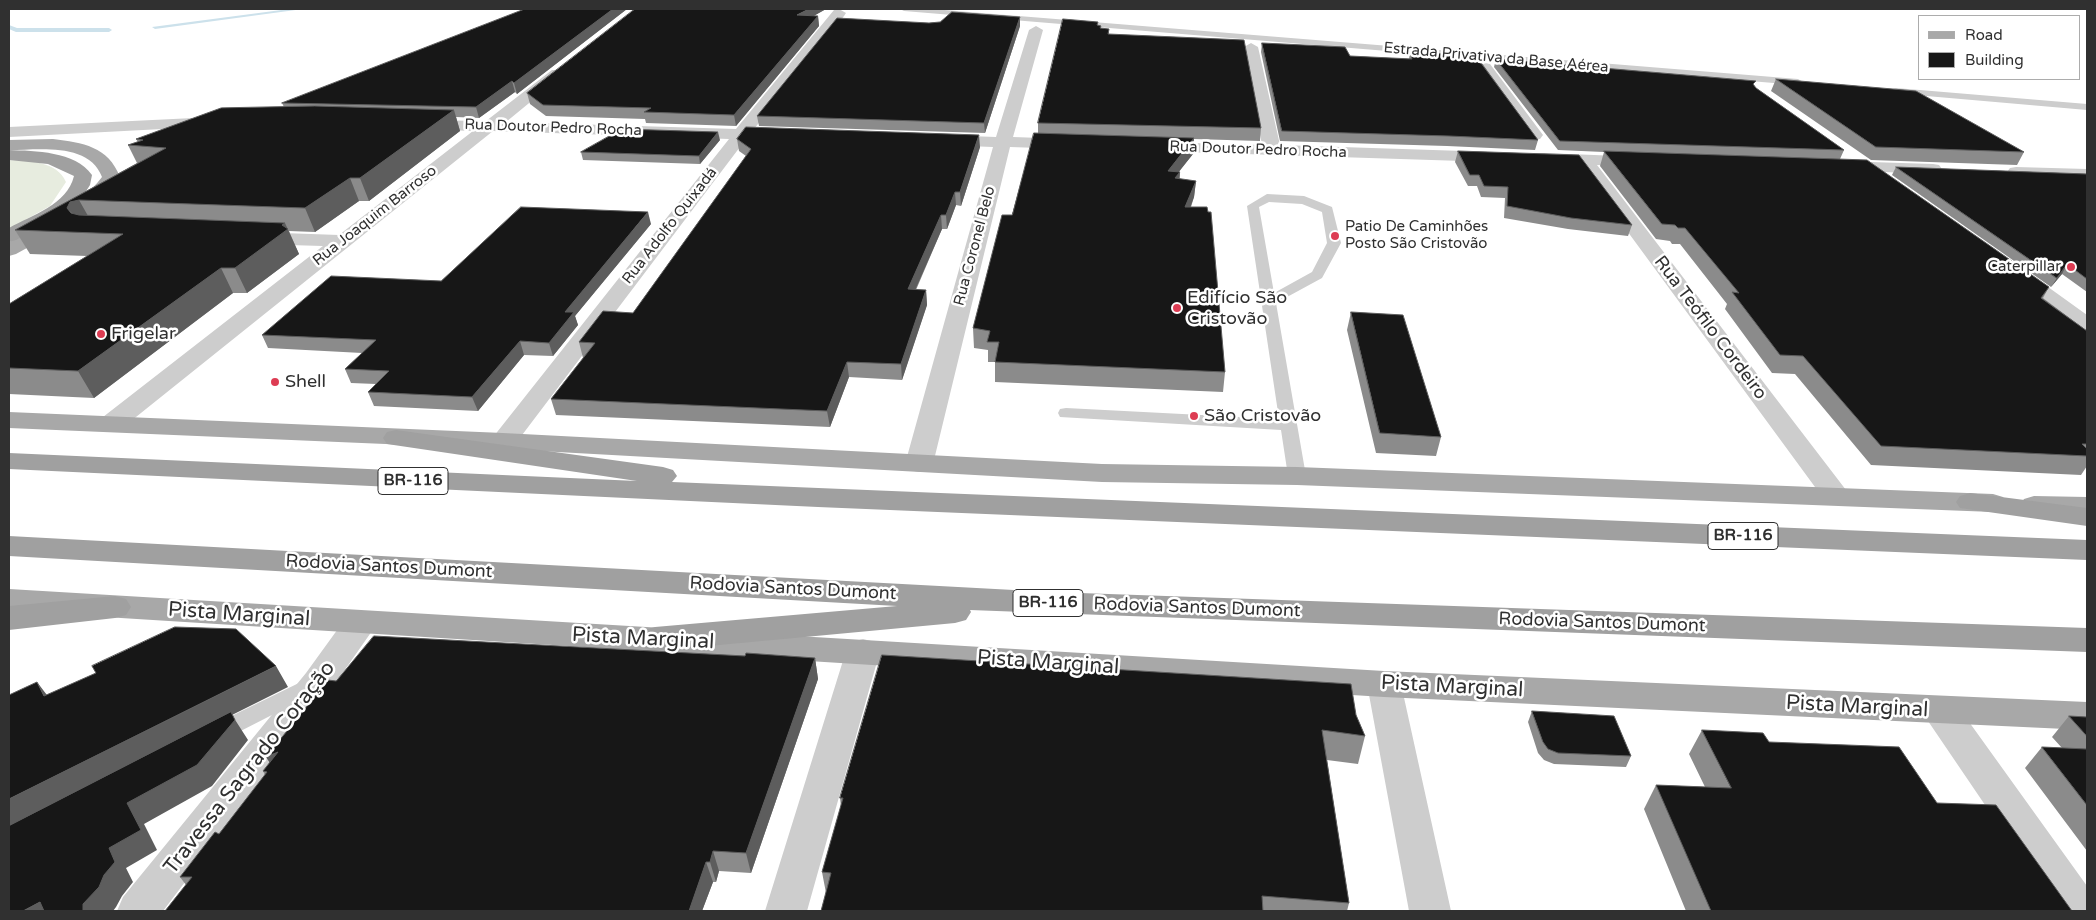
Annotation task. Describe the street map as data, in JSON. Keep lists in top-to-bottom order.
{
  "streets": {
    "highway": ["BR-116", "Rodovia Santos Dumont"],
    "main road": ["Pista Marginal"],
    "street": [
      "Rua Doutor Pedro Rocha",
      "Rua Joaquim Barroso",
      "Rua Adolfo Quixadá",
      "Rua Coronel Belo",
      "Rua Teófilo Cordeiro",
      "Travessa Sagrado Coração"
    ],
    "lane": ["Estrada Privativa da Base Aérea"]
  },
  "crossings": [
    ["Rua Doutor Pedro Rocha", "Rua Joaquim Barroso"],
    ["Rua Doutor Pedro Rocha", "Rua Adolfo Quixadá"],
    ["Rua Doutor Pedro Rocha", "Rua Teófilo Cordeiro"],
    ["Pista Marginal", "Travessa Sagrado Coração"]
  ],
  "places": [
    "Patio De Caminhões Posto São Cristovão",
    "Caterpillar",
    "Edifício São Cristovão",
    "Frigelar",
    "Shell",
    "São Cristovão"
  ],
  "legend": ["Road", "Building"]
}
